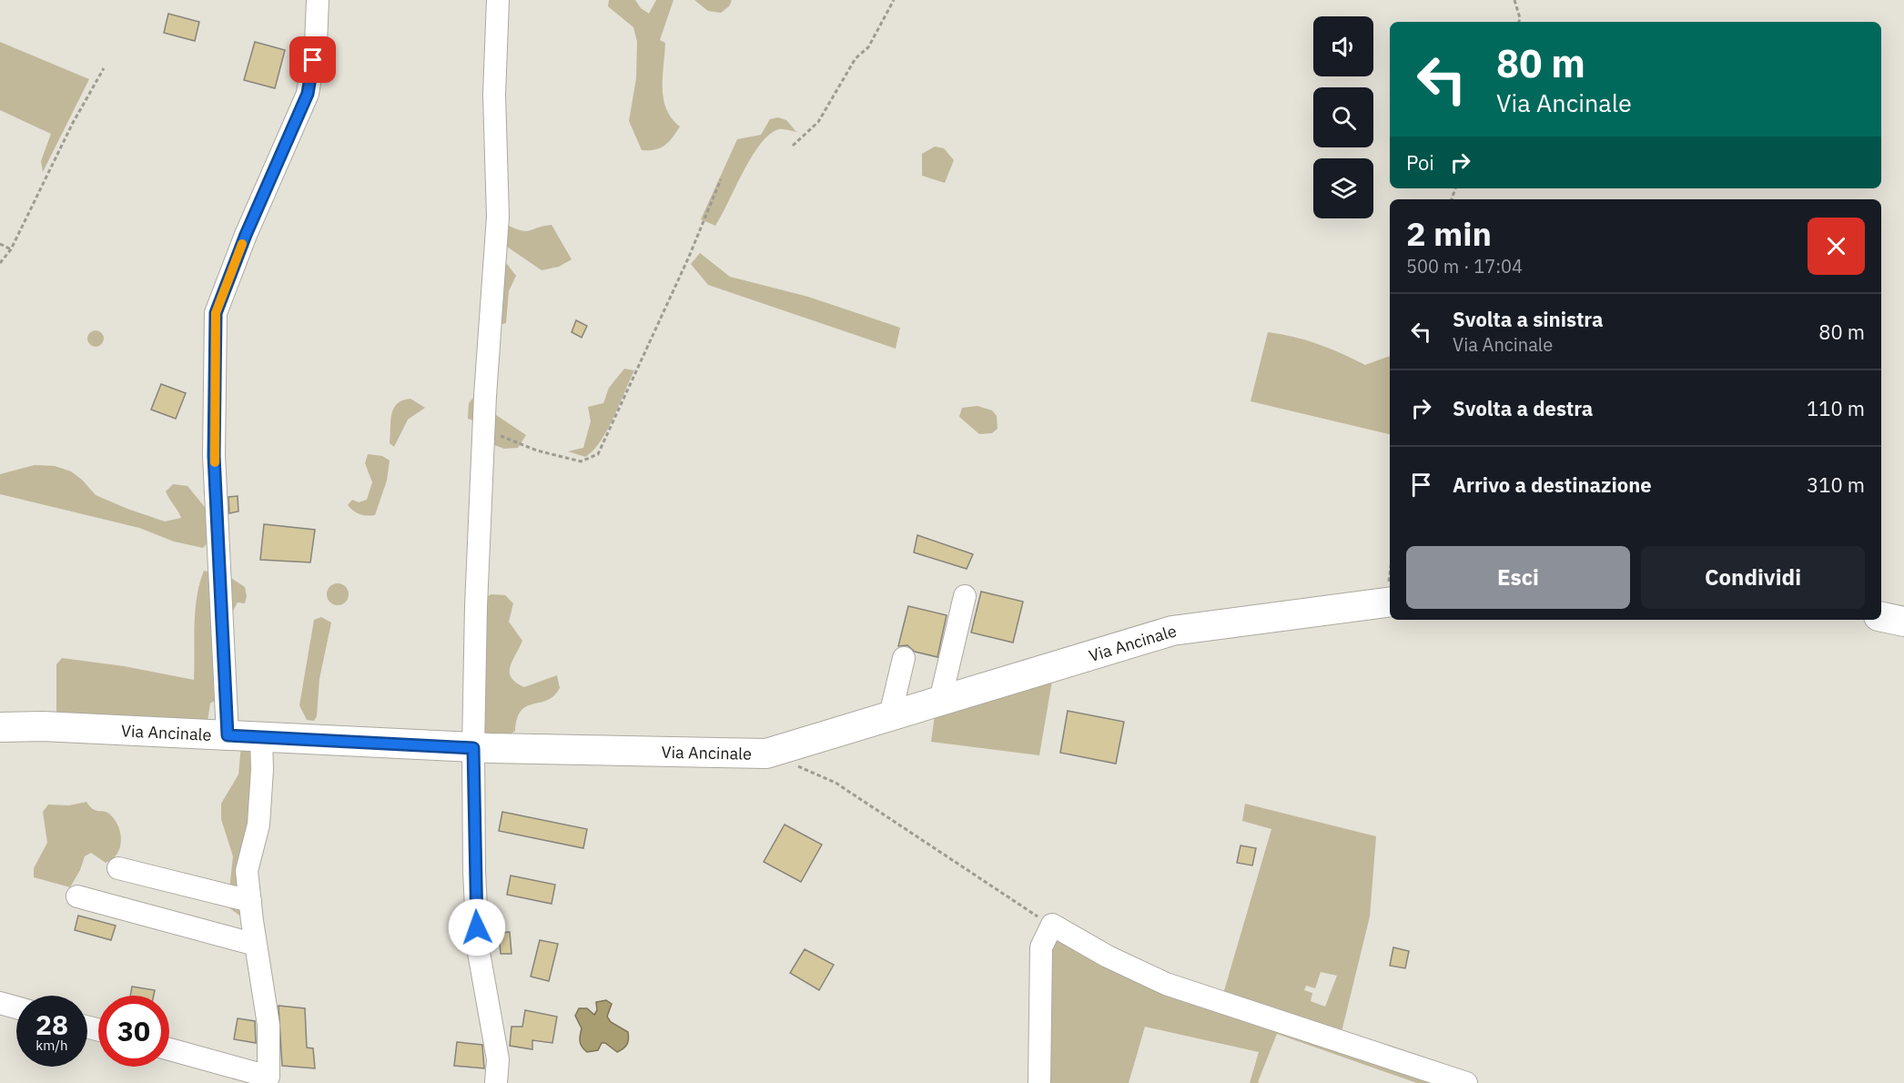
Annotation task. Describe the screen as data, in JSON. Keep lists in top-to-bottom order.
{
  "streets": {
    "main road": ["Via Ancinale"]
  },
  "page": {
    "turn": ["80 m", "Via Ancinale"],
    "then": "Poi",
    "heading": ["2 min", "500 m · 17:04"],
    "list": [
      {
        "name": "Svolta a sinistra",
        "note": "Via Ancinale",
        "value": "80 m"
      },
      {
        "name": "Svolta a destra",
        "value": "110 m"
      },
      {
        "name": "Arrivo a destinazione",
        "value": "310 m"
      }
    ],
    "buttons": ["Esci", "Condividi"],
    "speed": "28 km/h",
    "limit": "30"
  }
}
